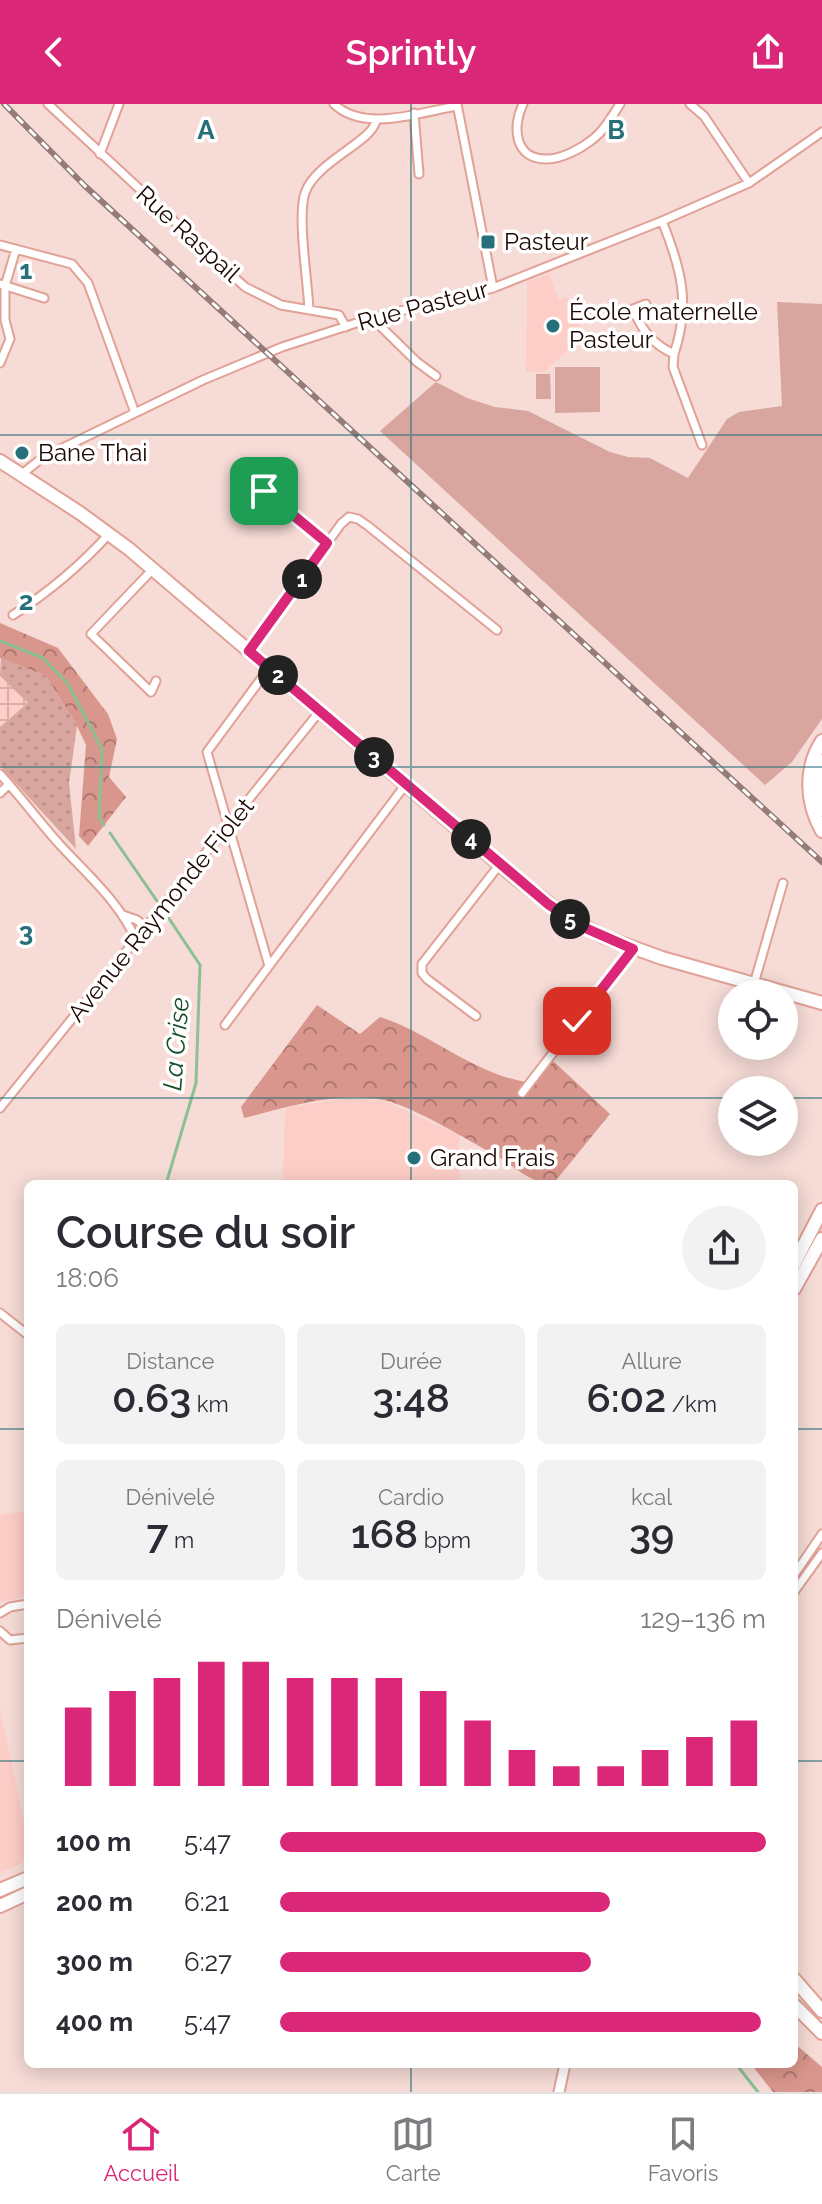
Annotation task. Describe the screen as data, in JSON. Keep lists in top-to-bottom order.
{
  "streets": {
    "street": ["Rue Raspail", "Rue Pasteur", "Avenue Raymonde Fiolet"]
  },
  "crossings": [
    ["Rue Raspail", "Rue Pasteur"]
  ],
  "water": ["La Crise"],
  "places": {
    "transit": ["Pasteur"],
    "other": ["École maternelle Pasteur", "Bane Thai", "Grand Frais"]
  },
  "page": {
    "header": "Sprintly",
    "pins": [
      "1",
      "2",
      "3",
      "4",
      "5"
    ],
    "heading": ["Course du soir", "18:06"],
    "stats": [
      ["Distance", "0.63 km"],
      ["Durée", "3:48"],
      ["Allure", "6:02 /km"],
      ["Dénivelé", "7 m"],
      ["Cardio", "168 bpm"],
      ["kcal", "39"]
    ],
    "chart": ["Dénivelé", "129–136 m"],
    "list": [
      {
        "name": "100 m",
        "note": "5:47"
      },
      {
        "name": "200 m",
        "note": "6:21"
      },
      {
        "name": "300 m",
        "note": "6:27"
      },
      {
        "name": "400 m",
        "note": "5:47"
      }
    ],
    "tabs": ["Accueil", "Carte", "Favoris"]
  },
  "grid": {
    "columns": ["A", "B"],
    "rows": ["1", "2", "3"]
  }
}
